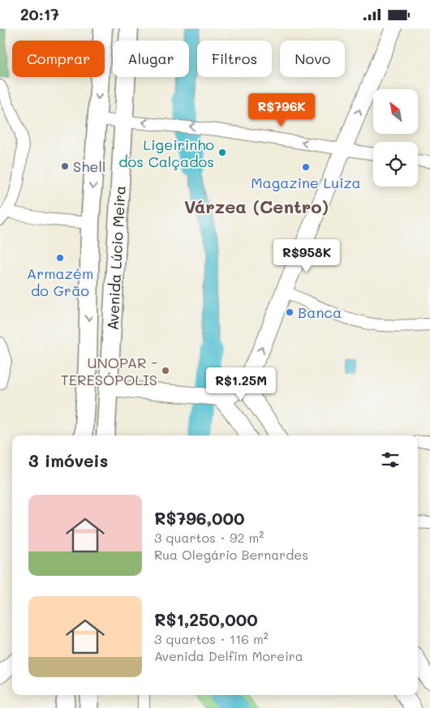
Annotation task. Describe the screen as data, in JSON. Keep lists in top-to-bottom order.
{
  "streets": {
    "main road": ["Avenida Lúcio Meira"]
  },
  "districts": ["Várzea (Centro)"],
  "places": [
    "Ligeirinho dos Calçados",
    "Shell",
    "Magazine Luiza",
    "Armazém do Grão",
    "Banca",
    "UNOPAR - TERESÓPOLIS"
  ],
  "north": "top left",
  "page": {
    "status": "20:17",
    "chip": [
      "Comprar",
      "Alugar",
      "Filtros",
      "Novo"
    ],
    "price": ["R$796K", "R$958K", "R$1.25M"],
    "heading": "3 imóveis",
    "list": [
      {
        "name": "R$796,000",
        "note": "3 quartos · 92 m² · Rua Olegário Bernardes"
      },
      {
        "name": "R$1,250,000",
        "note": "3 quartos · 116 m² · Avenida Delfim Moreira"
      }
    ]
  }
}
